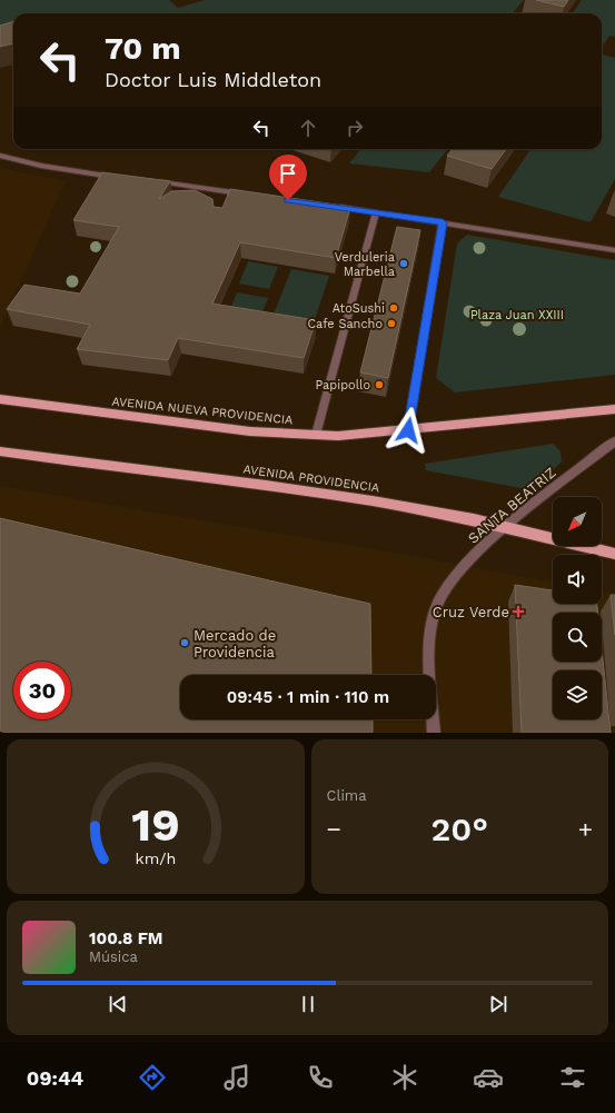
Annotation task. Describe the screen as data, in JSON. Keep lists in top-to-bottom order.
{
  "streets": {
    "main road": ["AVENIDA NUEVA PROVIDENCIA", "AVENIDA PROVIDENCIA"],
    "street": ["SANTA BEATRIZ"]
  },
  "crossings": [
    ["AVENIDA PROVIDENCIA", "SANTA BEATRIZ"]
  ],
  "parks": ["Plaza Juan XXIII"],
  "places": {
    "other": [
      "Verduleria Marbella",
      "AtoSushi",
      "Cafe Sancho",
      "Papipollo",
      "Mercado de Providencia"
    ],
    "health": ["Cruz Verde"]
  },
  "north": "bottom left",
  "page": {
    "turn": ["70 m", "Doctor Luis Middleton"],
    "limit": "30",
    "trip": "09:45 · 1 min · 110 m",
    "tile": "Clima",
    "heat": ["−", "20°", "+"],
    "song": ["100.8 FM", "Música"],
    "tabs": "09:44",
    "gauge": ["19", "km/h"]
  }
}
